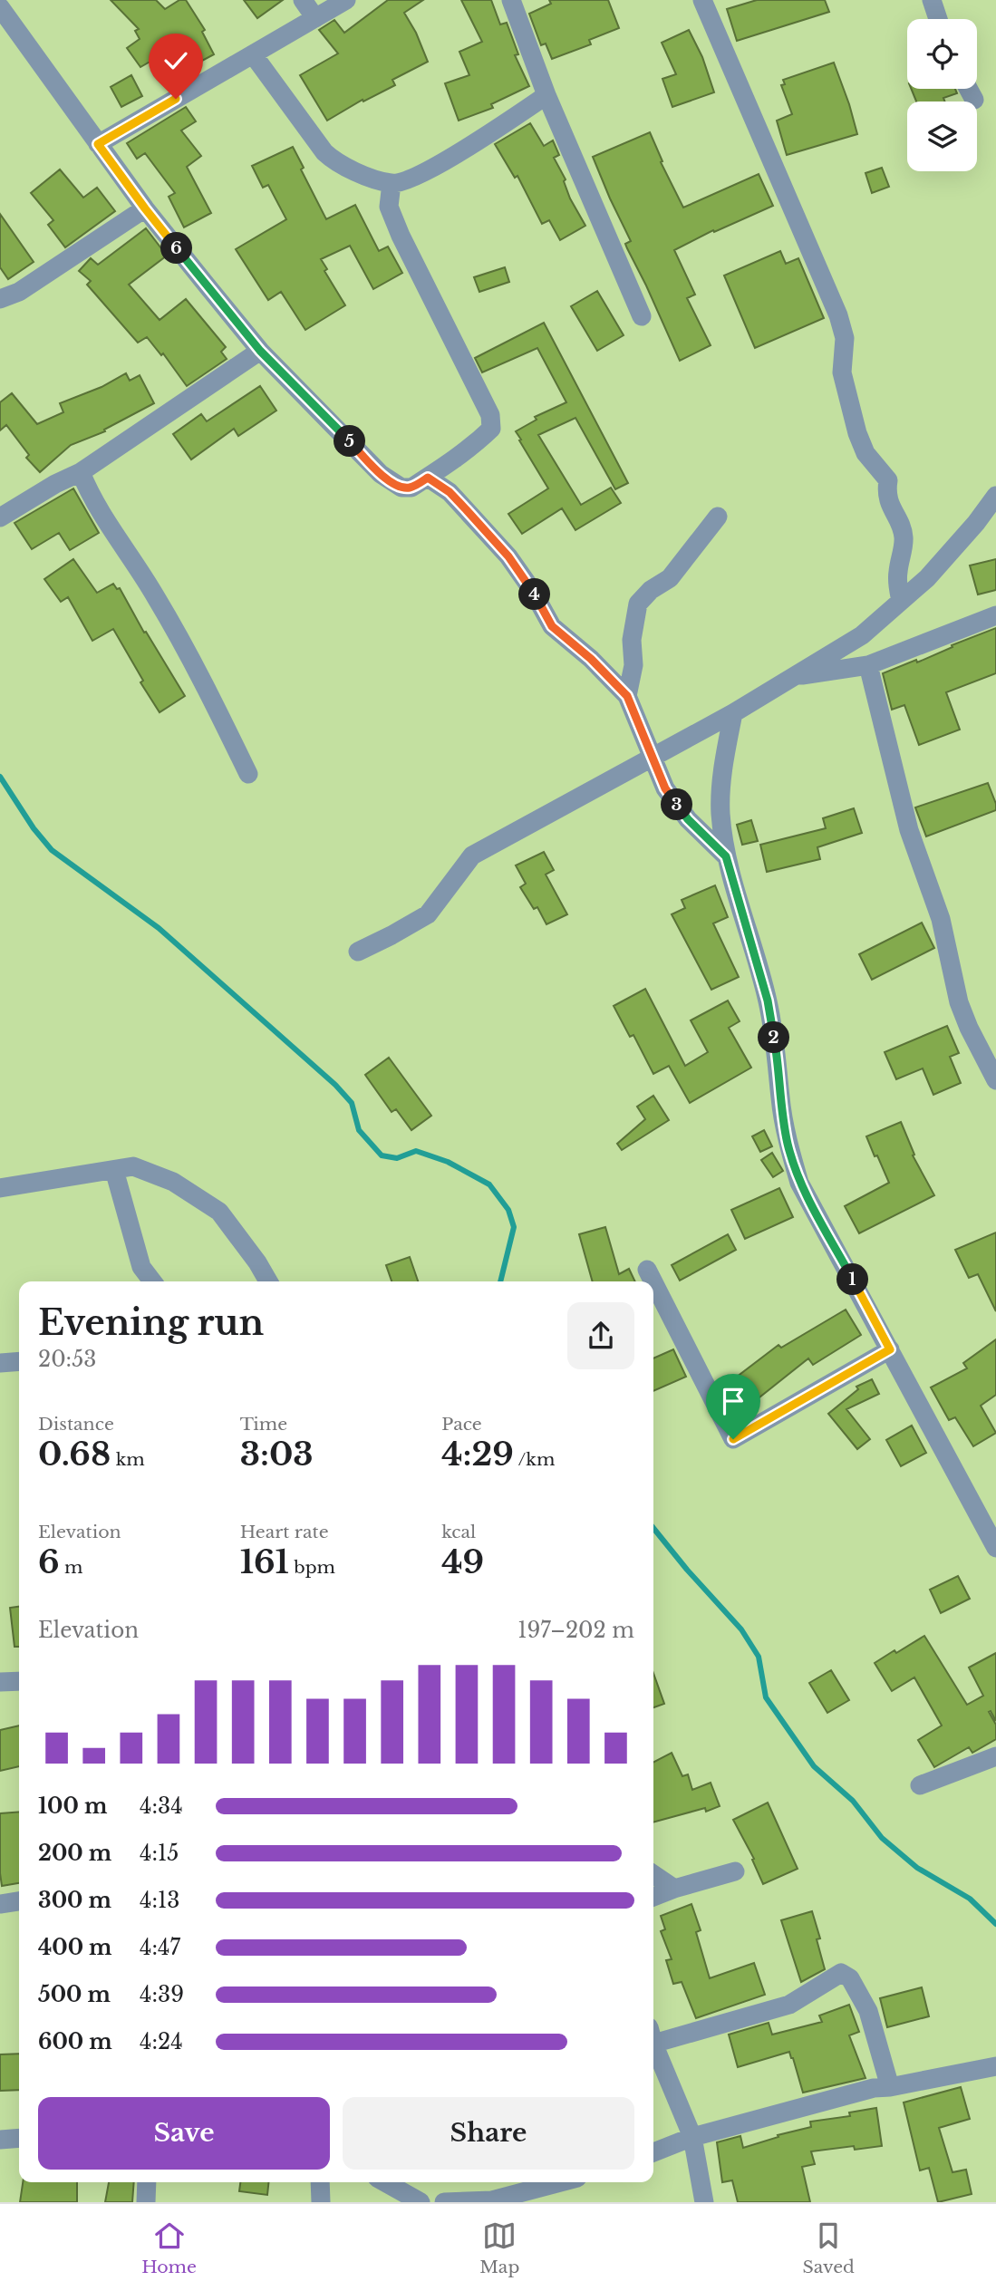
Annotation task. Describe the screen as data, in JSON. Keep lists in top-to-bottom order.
{
  "page": {
    "pins": [
      "6",
      "5",
      "4",
      "3",
      "2",
      "1"
    ],
    "heading": ["Evening run", "20:53"],
    "stats": [
      ["Distance", "0.68 km"],
      ["Time", "3:03"],
      ["Pace", "4:29 /km"],
      ["Elevation", "6 m"],
      ["Heart rate", "161 bpm"],
      ["kcal", "49"]
    ],
    "chart": ["Elevation", "197–202 m"],
    "list": [
      {
        "name": "100 m",
        "note": "4:34"
      },
      {
        "name": "200 m",
        "note": "4:15"
      },
      {
        "name": "300 m",
        "note": "4:13"
      },
      {
        "name": "400 m",
        "note": "4:47"
      },
      {
        "name": "500 m",
        "note": "4:39"
      },
      {
        "name": "600 m",
        "note": "4:24"
      }
    ],
    "buttons": ["Save", "Share"],
    "tabs": ["Home", "Map", "Saved"]
  }
}
